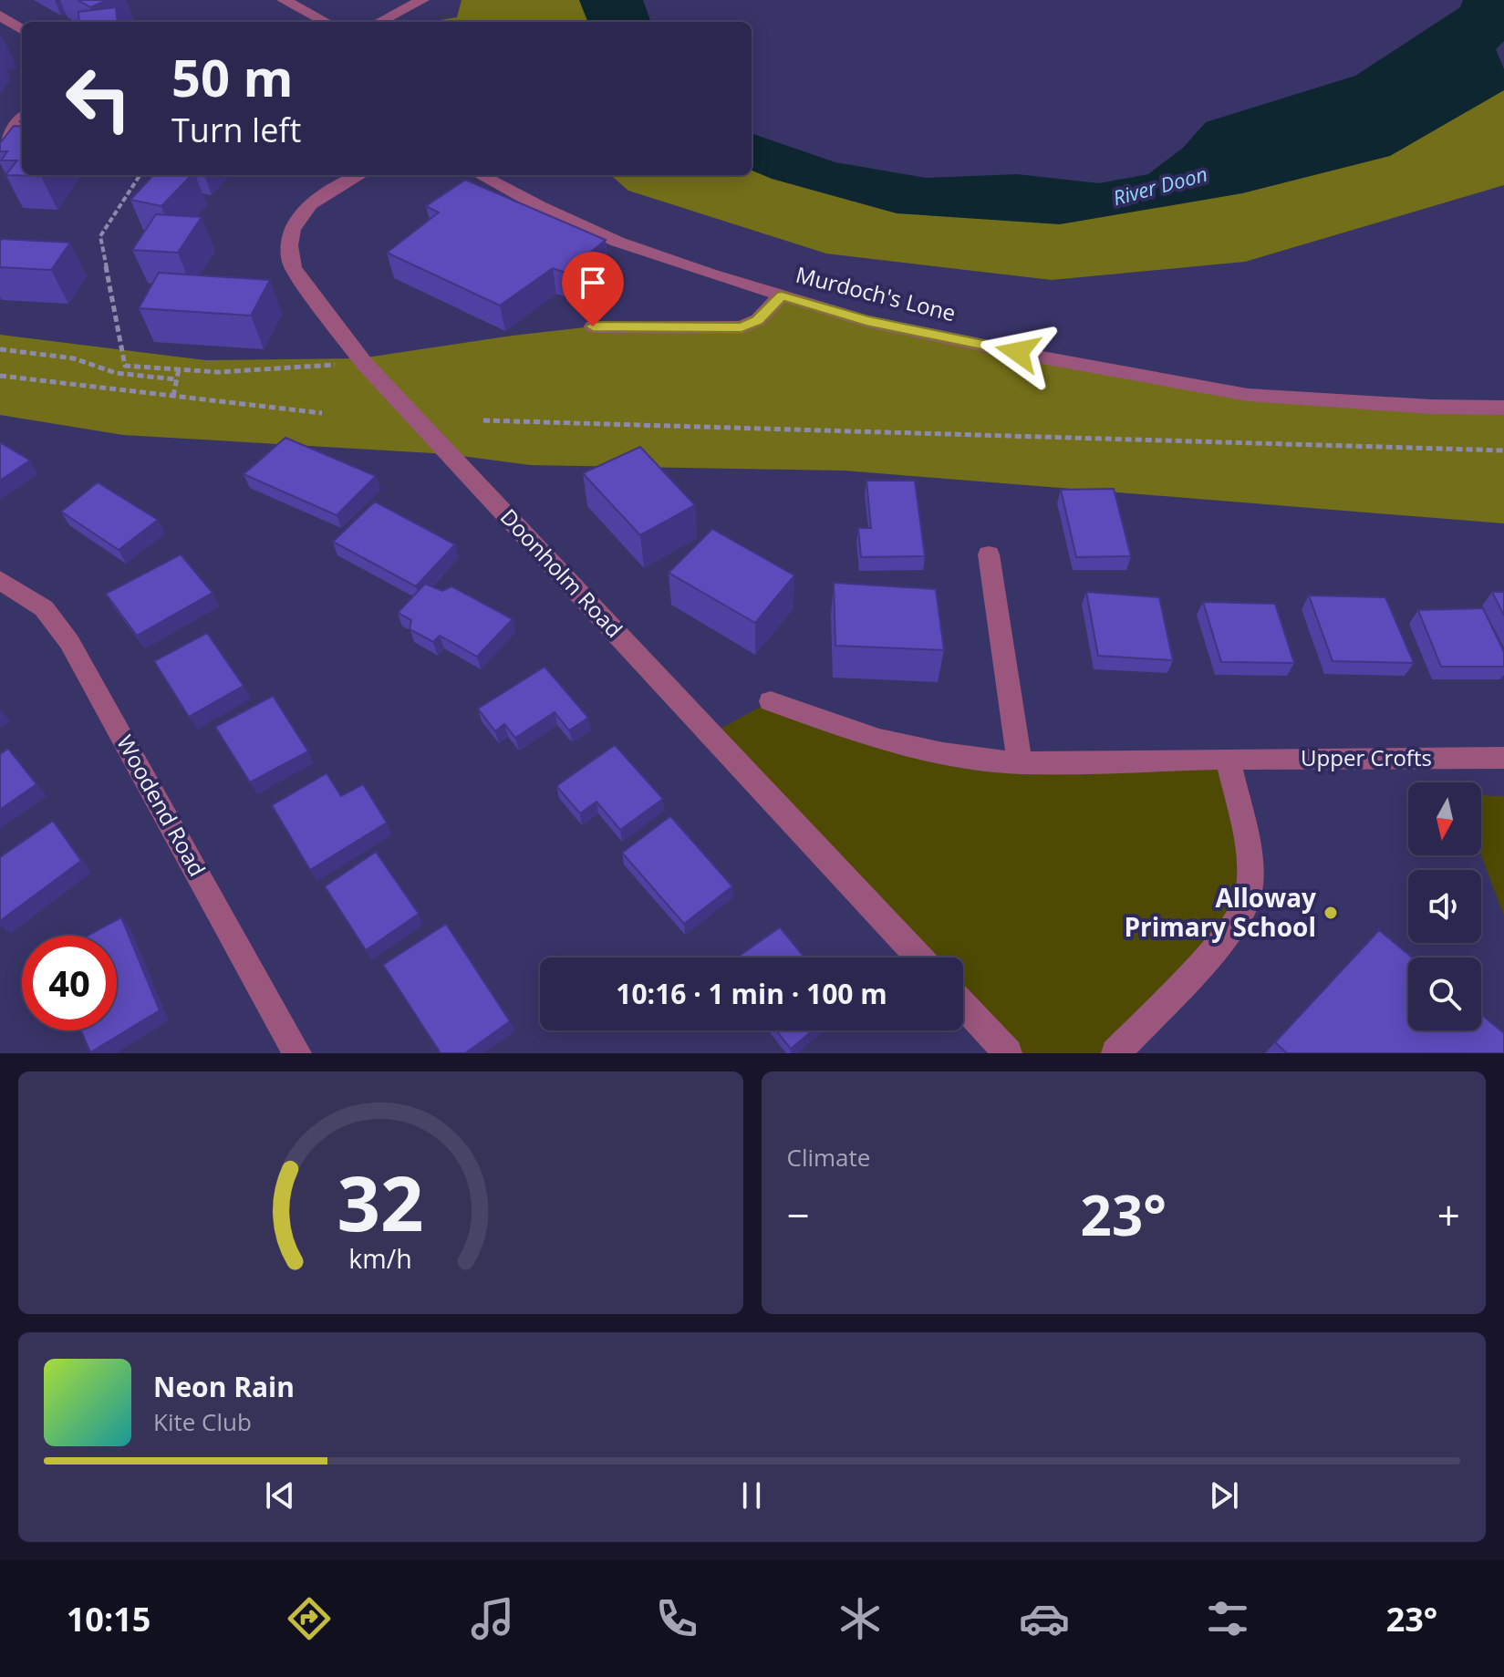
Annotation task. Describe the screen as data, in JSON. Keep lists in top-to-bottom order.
{
  "streets": {
    "street": [
      "Murdoch's Lone",
      "Doonholm Road",
      "Upper Crofts",
      "Woodend Road"
    ]
  },
  "water": ["River Doon"],
  "places": ["Alloway Primary School"],
  "north": "bottom",
  "page": {
    "turn": ["50 m", "Turn left"],
    "limit": "40",
    "trip": "10:16 · 1 min · 100 m",
    "tile": "Climate",
    "heat": ["−", "23°", "+"],
    "song": ["Neon Rain", "Kite Club"],
    "tabs": ["10:15", "23°"],
    "gauge": ["32", "km/h"]
  }
}
